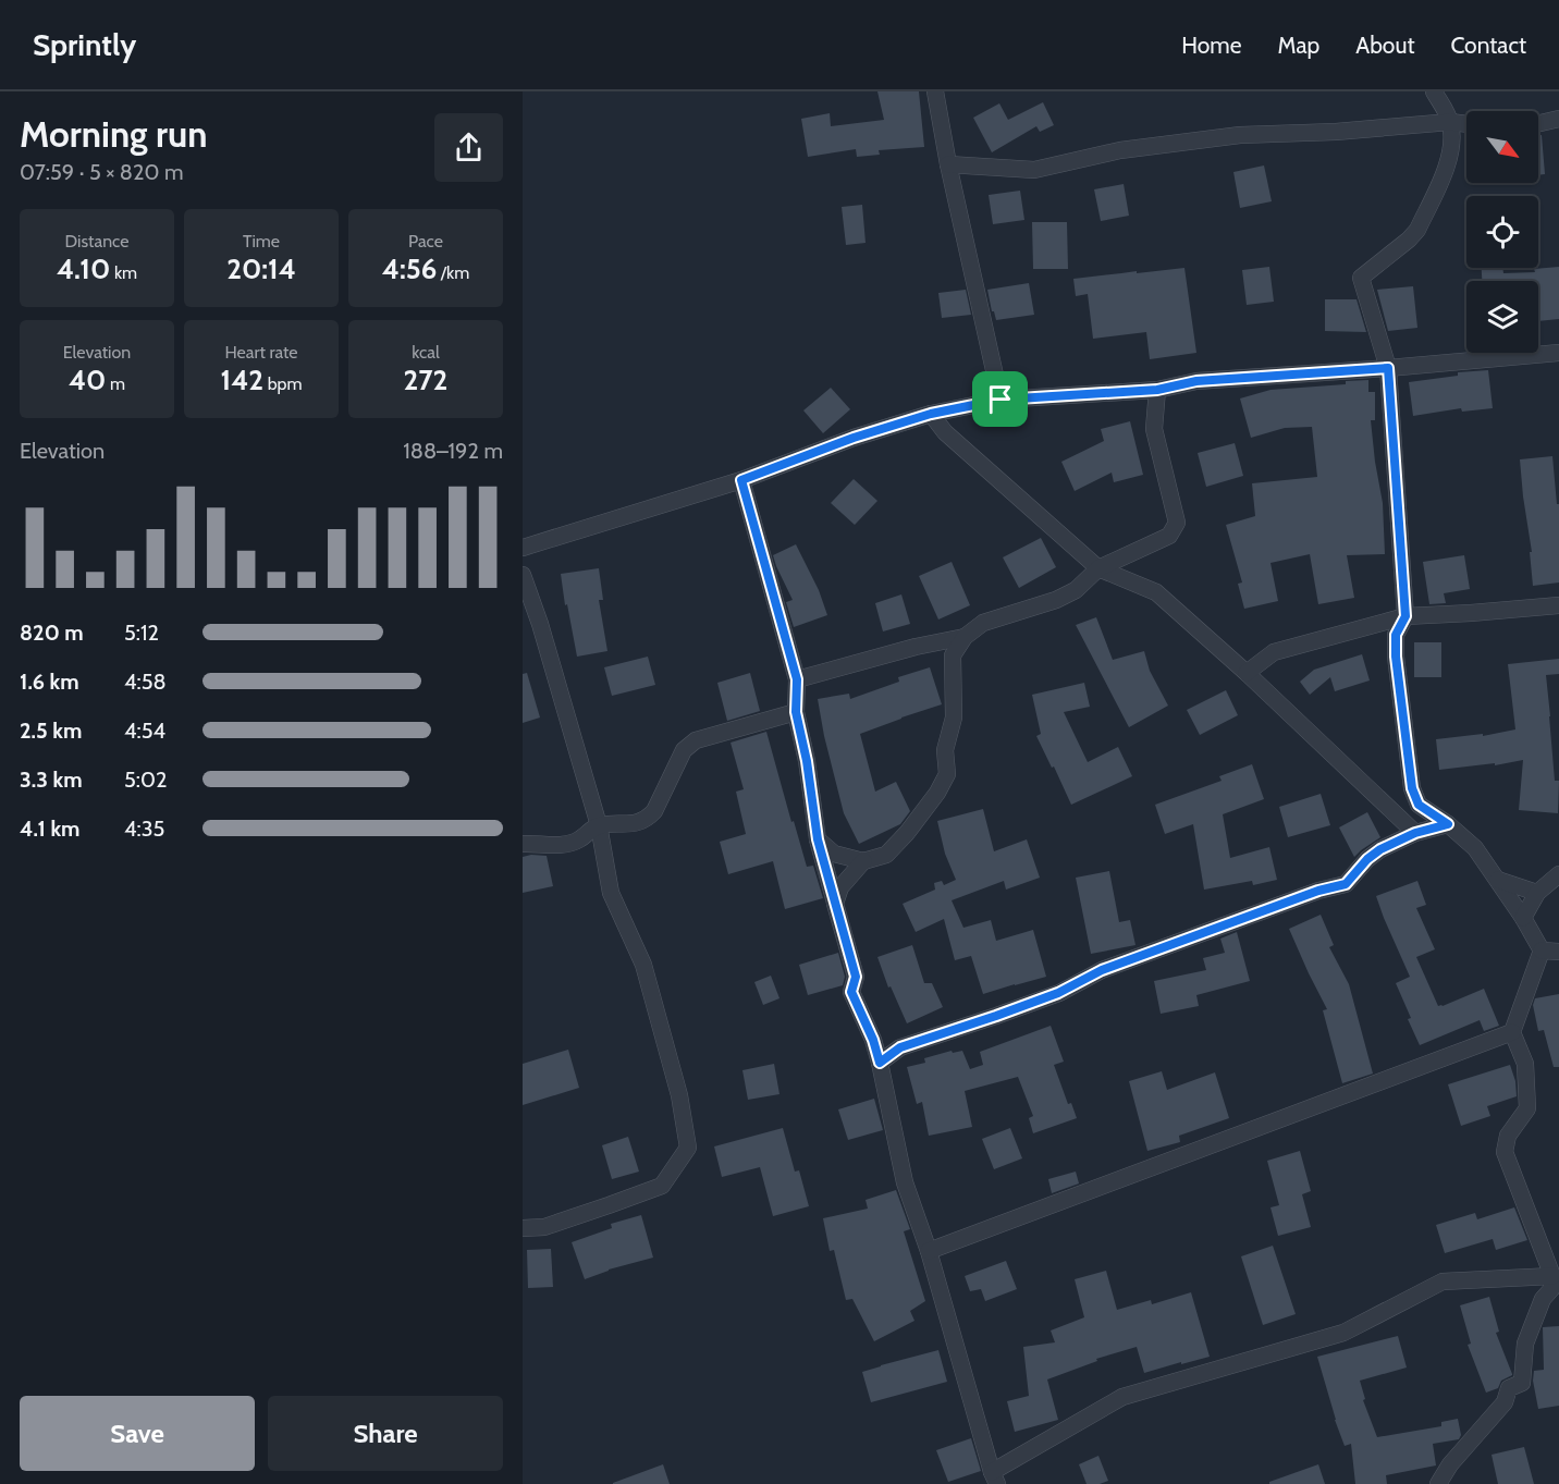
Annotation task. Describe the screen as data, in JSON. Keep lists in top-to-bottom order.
{
  "north": "bottom right",
  "page": {
    "header": "Sprintly",
    "nav": [
      "Home",
      "Map",
      "About",
      "Contact"
    ],
    "heading": ["Morning run", "07:59 · 5 × 820 m"],
    "stats": [
      ["Distance", "4.10 km"],
      ["Time", "20:14"],
      ["Pace", "4:56 /km"],
      ["Elevation", "40 m"],
      ["Heart rate", "142 bpm"],
      ["kcal", "272"]
    ],
    "chart": ["Elevation", "188–192 m"],
    "list": [
      {
        "name": "820 m",
        "note": "5:12"
      },
      {
        "name": "1.6 km",
        "note": "4:58"
      },
      {
        "name": "2.5 km",
        "note": "4:54"
      },
      {
        "name": "3.3 km",
        "note": "5:02"
      },
      {
        "name": "4.1 km",
        "note": "4:35"
      }
    ],
    "buttons": ["Save", "Share"]
  }
}
